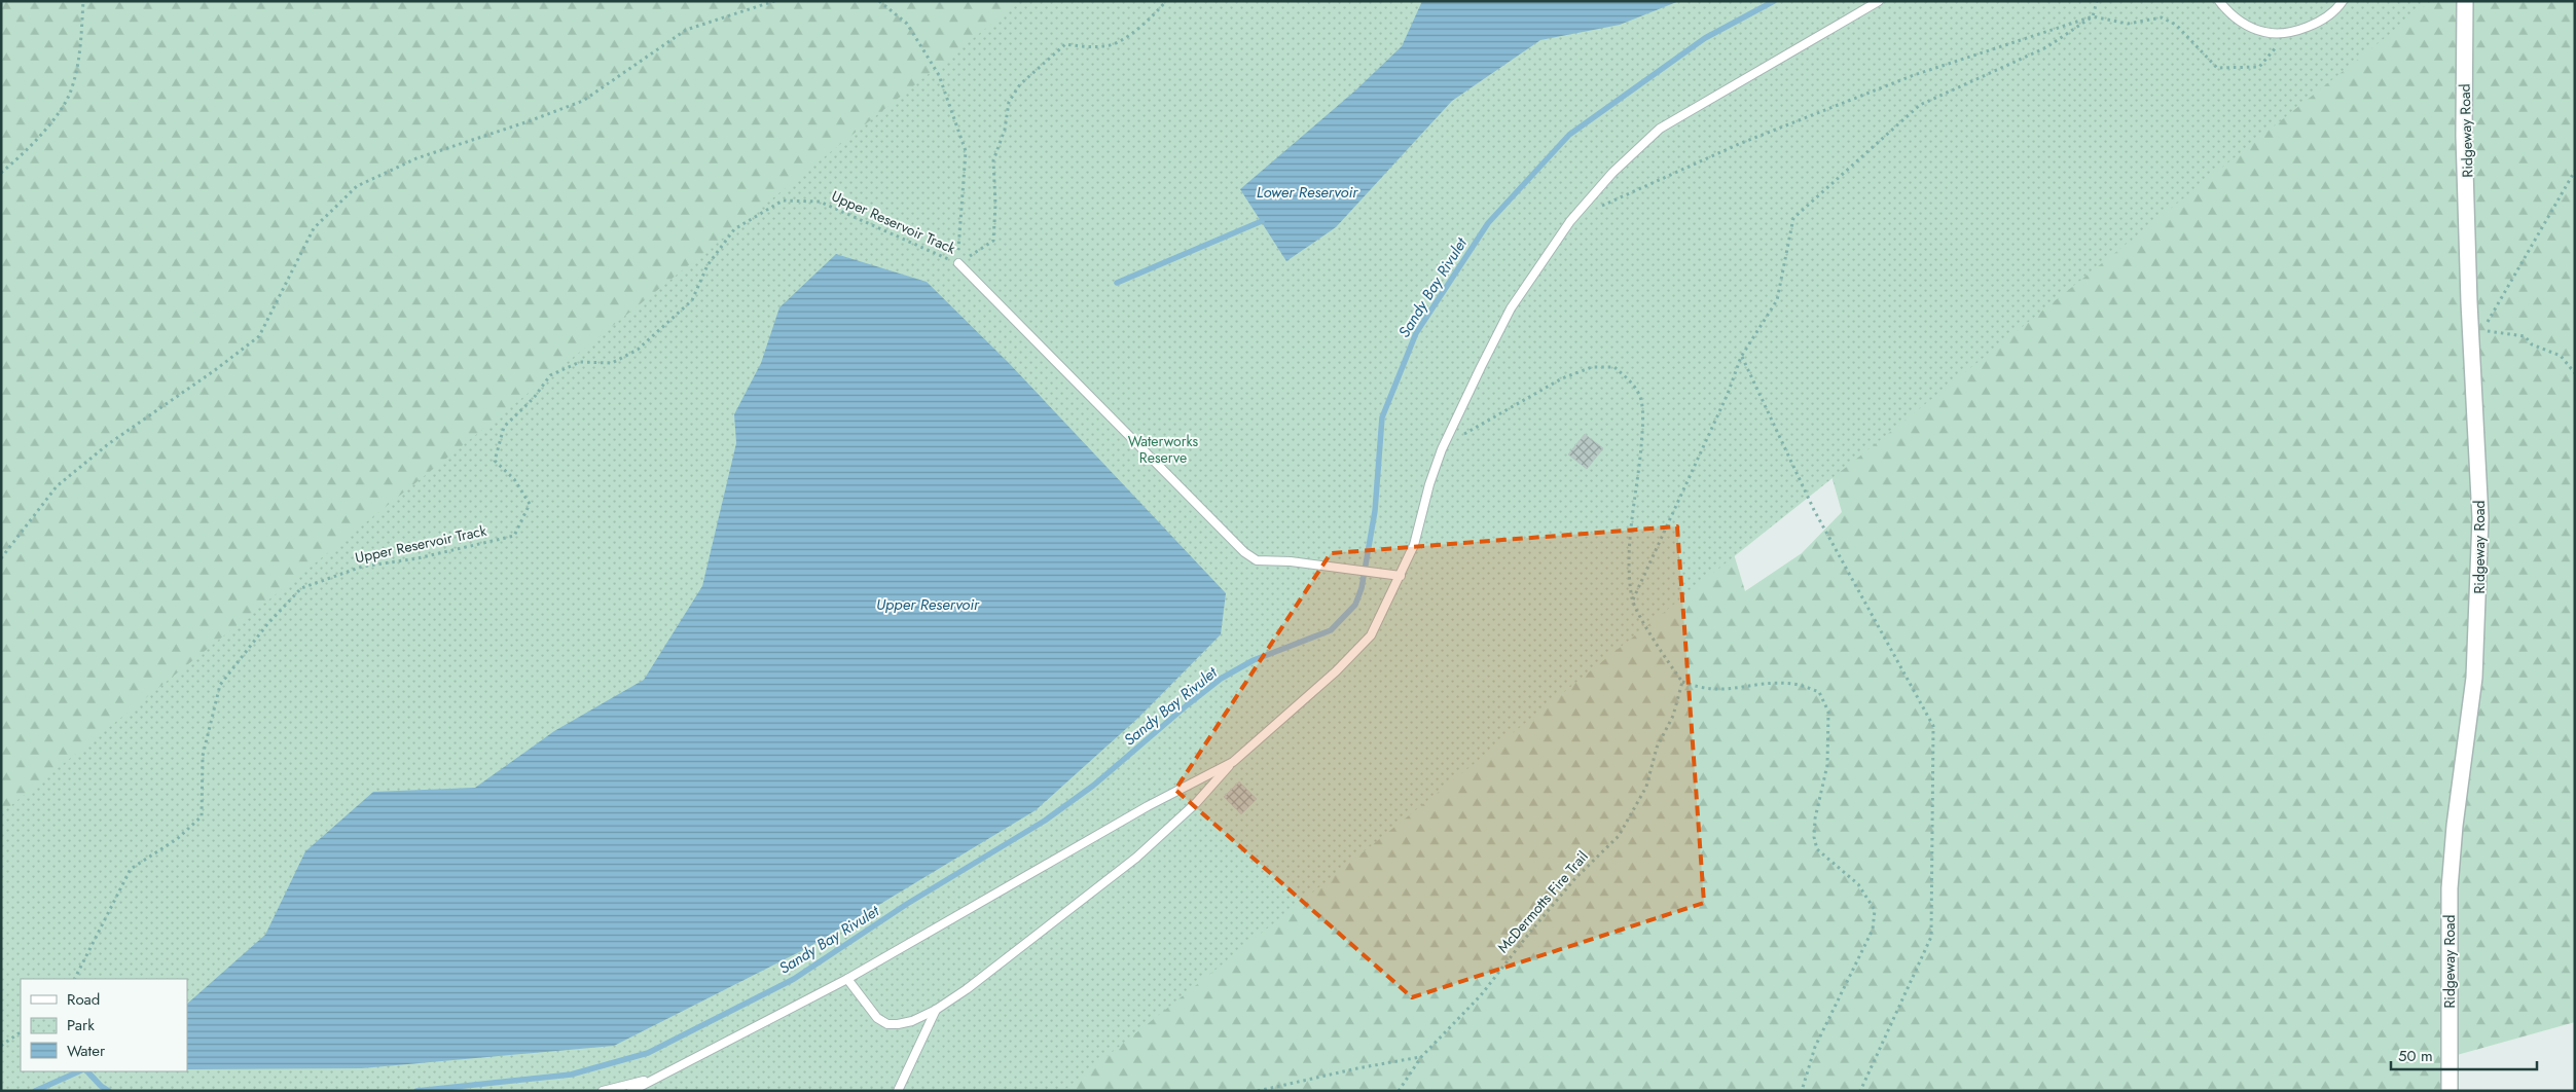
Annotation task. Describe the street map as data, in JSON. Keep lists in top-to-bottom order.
{
  "streets": {
    "street": ["Ridgeway Road"],
    "path": ["Upper Reservoir Track", "McDermotts Fire Trail"]
  },
  "water": ["Lower Reservoir", "Sandy Bay Rivulet", "Upper Reservoir"],
  "parks": ["Waterworks Reserve"],
  "legend": ["Road", "Park", "Water"],
  "scale_bar": "50 m"
}
